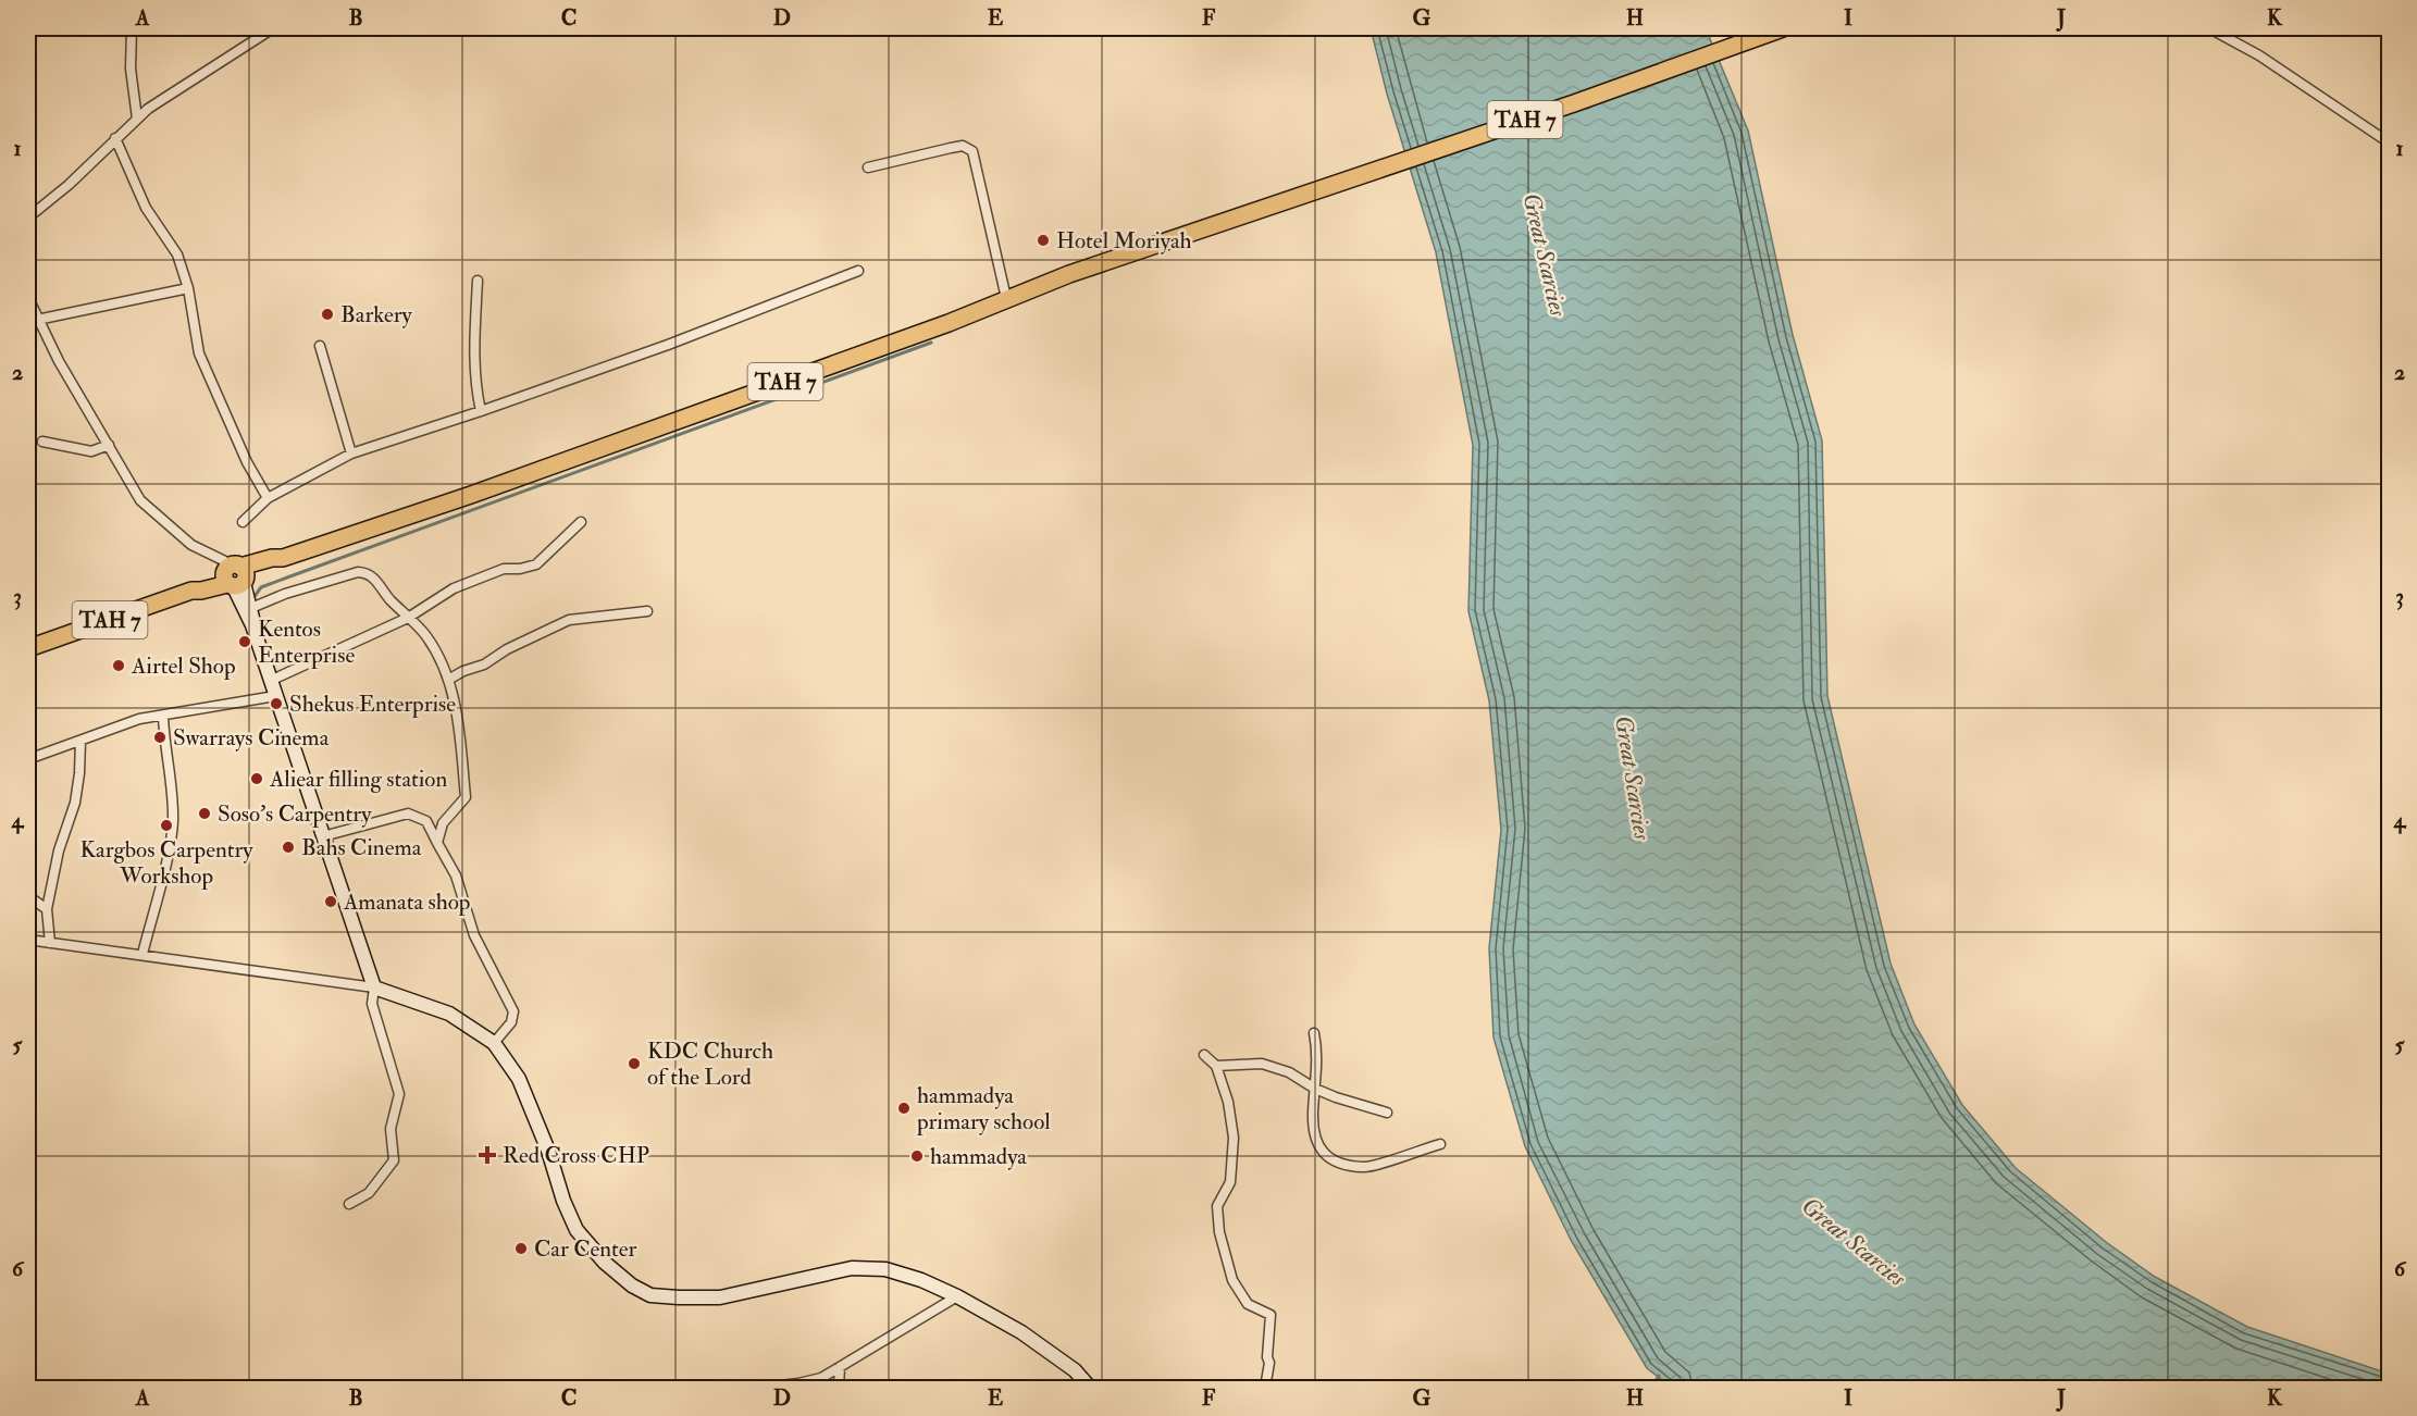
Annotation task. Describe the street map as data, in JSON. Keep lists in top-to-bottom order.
{
  "streets": {
    "highway": ["TAH 7"]
  },
  "water": ["Great Scarcies"],
  "places": {
    "other": [
      "Hotel Moriyah",
      "Barkery",
      "Kentos Enterprise",
      "Airtel Shop",
      "Shekus Enterprise",
      "Swarrays Cinema",
      "Aliear filling station",
      "Soso's Carpentry",
      "Kargbos Carpentry Workshop",
      "Bahs Cinema",
      "Amanata shop",
      "KDC Church of the Lord",
      "hammadya primary school",
      "hammadya",
      "Car Center"
    ],
    "health": ["Red Cross CHP"]
  },
  "grid": {
    "columns": [
      "A",
      "B",
      "C",
      "D",
      "E",
      "F",
      "G",
      "H",
      "I",
      "J",
      "K"
    ],
    "rows": [
      "1",
      "2",
      "3",
      "4",
      "5",
      "6"
    ]
  }
}
